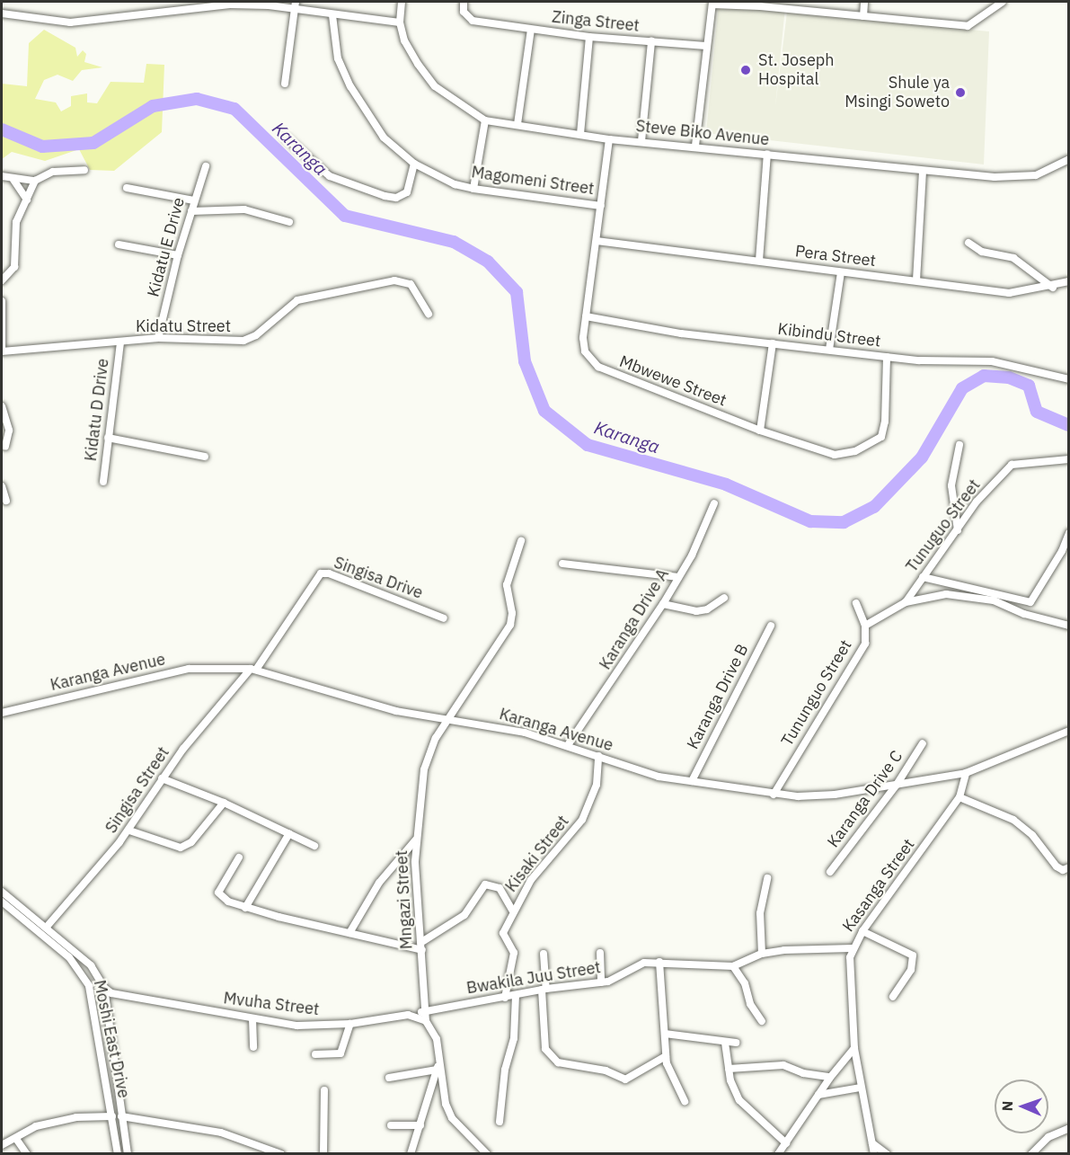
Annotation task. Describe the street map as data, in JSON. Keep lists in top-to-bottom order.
{
  "streets": {
    "street": [
      "Zinga Street",
      "Steve Biko Avenue",
      "Magomeni Street",
      "Kidatu E Drive",
      "Pera Street",
      "Kidatu Street",
      "Kibindu Street",
      "Mbwewe Street",
      "Kidatu D Drive",
      "Tunuguo Street",
      "Singisa Drive",
      "Karanga Drive A",
      "Karanga Avenue",
      "Tununguo Street",
      "Karanga Drive B",
      "Singisa Street",
      "Karanga Drive C",
      "Kisaki Street",
      "Kasanga Street",
      "Mngazi Street",
      "Bwakila Juu Street",
      "Mvuha Street",
      "Moshi East Drive"
    ]
  },
  "crossings": [
    ["Steve Biko Avenue", "Mbwewe Street"],
    ["Magomeni Street", "Mbwewe Street"],
    ["Kidatu E Drive", "Kidatu Street"],
    ["Pera Street", "Mbwewe Street"],
    ["Kidatu Street", "Kidatu D Drive"],
    ["Kibindu Street", "Mbwewe Street"],
    ["Singisa Drive", "Karanga Avenue"],
    ["Singisa Drive", "Singisa Street"],
    ["Karanga Drive A", "Karanga Avenue"],
    ["Karanga Avenue", "Tununguo Street"],
    ["Karanga Avenue", "Karanga Drive B"],
    ["Karanga Avenue", "Singisa Street"],
    ["Karanga Avenue", "Karanga Drive C"],
    ["Karanga Avenue", "Kisaki Street"],
    ["Karanga Avenue", "Kasanga Street"],
    ["Karanga Avenue", "Mngazi Street"],
    ["Kisaki Street", "Bwakila Juu Street"],
    ["Kasanga Street", "Bwakila Juu Street"],
    ["Mngazi Street", "Bwakila Juu Street"],
    ["Mngazi Street", "Mvuha Street"],
    ["Bwakila Juu Street", "Mvuha Street"]
  ],
  "water": ["Karanga"],
  "places": ["St. Joseph Hospital", "Shule ya Msingi Soweto"],
  "north": "left"
}
